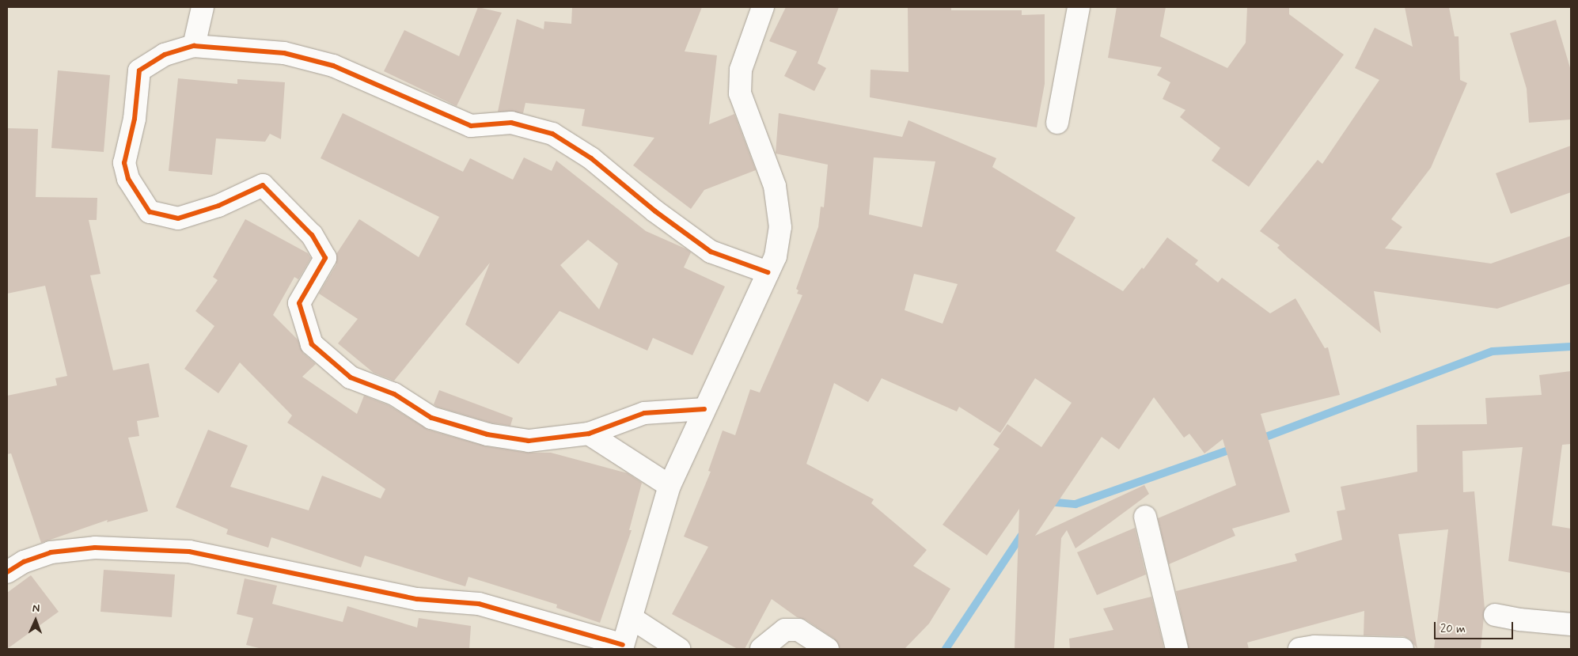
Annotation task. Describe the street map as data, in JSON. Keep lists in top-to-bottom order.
{
  "scale_bar": "20 m",
  "north": "top"
}
